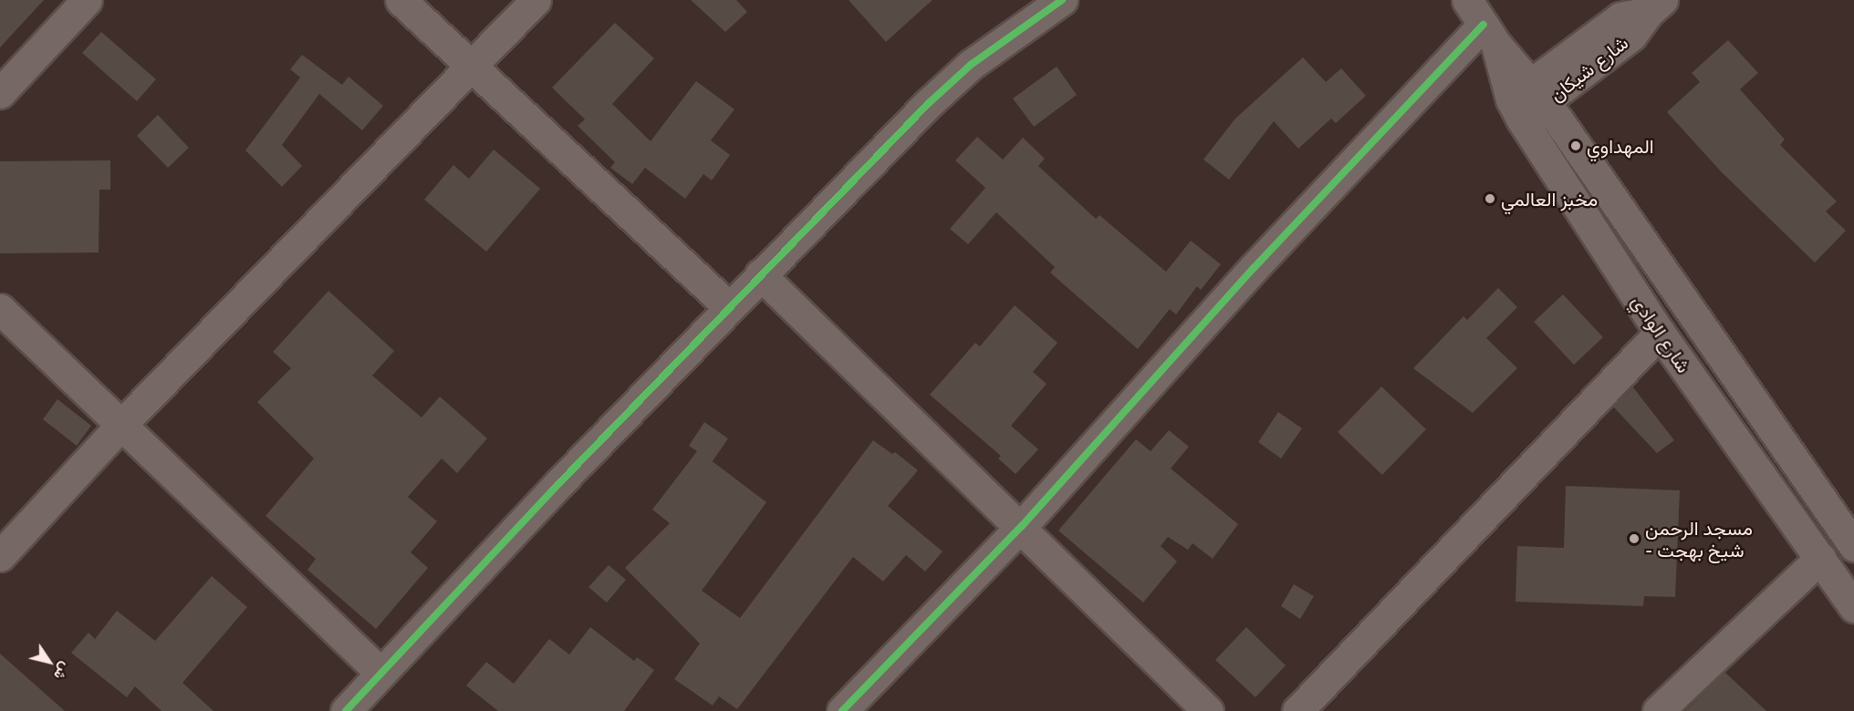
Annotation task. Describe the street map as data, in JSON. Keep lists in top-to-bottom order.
{
  "streets": {
    "street": ["شارع شيكان", "شارع الوادي"]
  },
  "crossings": [
    ["شارع شيكان", "شارع الوادي"]
  ],
  "places": ["المهداوي", "مخبز العالمي", "مسجد الرحمن - شيخ بهجت"],
  "north": "bottom right"
}
